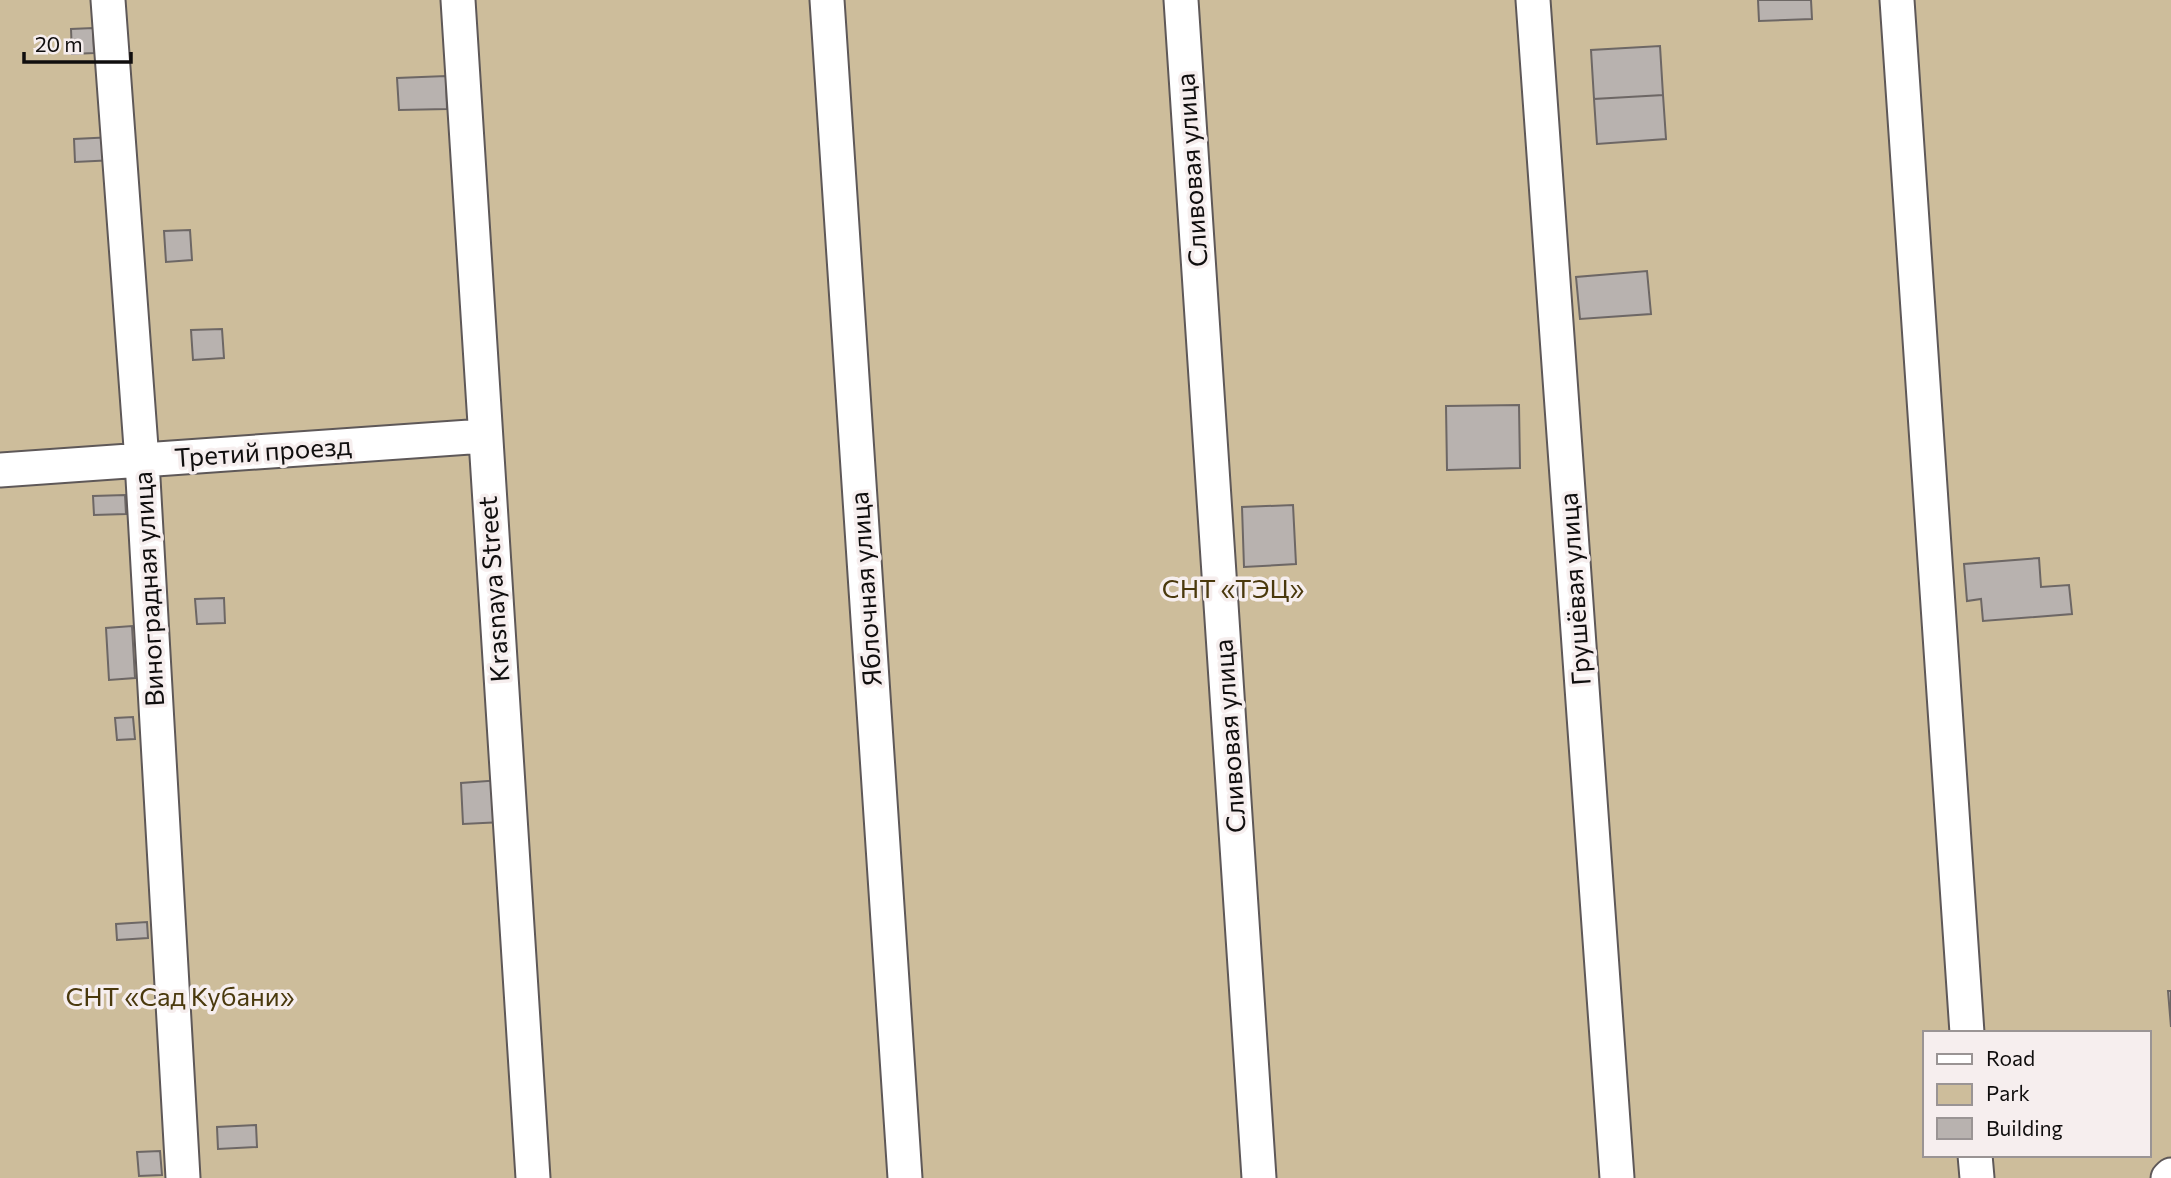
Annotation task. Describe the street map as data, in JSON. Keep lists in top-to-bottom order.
{
  "streets": {
    "street": [
      "Сливовая улица",
      "Третий проезд",
      "Виноградная улица",
      "Krasnaya Street",
      "Яблочная улица",
      "Грушёвая улица"
    ]
  },
  "crossings": [
    ["Третий проезд", "Виноградная улица"],
    ["Третий проезд", "Krasnaya Street"]
  ],
  "parks": ["СНТ «ТЭЦ»", "СНТ «Сад Кубани»"],
  "legend": ["Road", "Park", "Building"],
  "scale_bar": "20 m"
}
